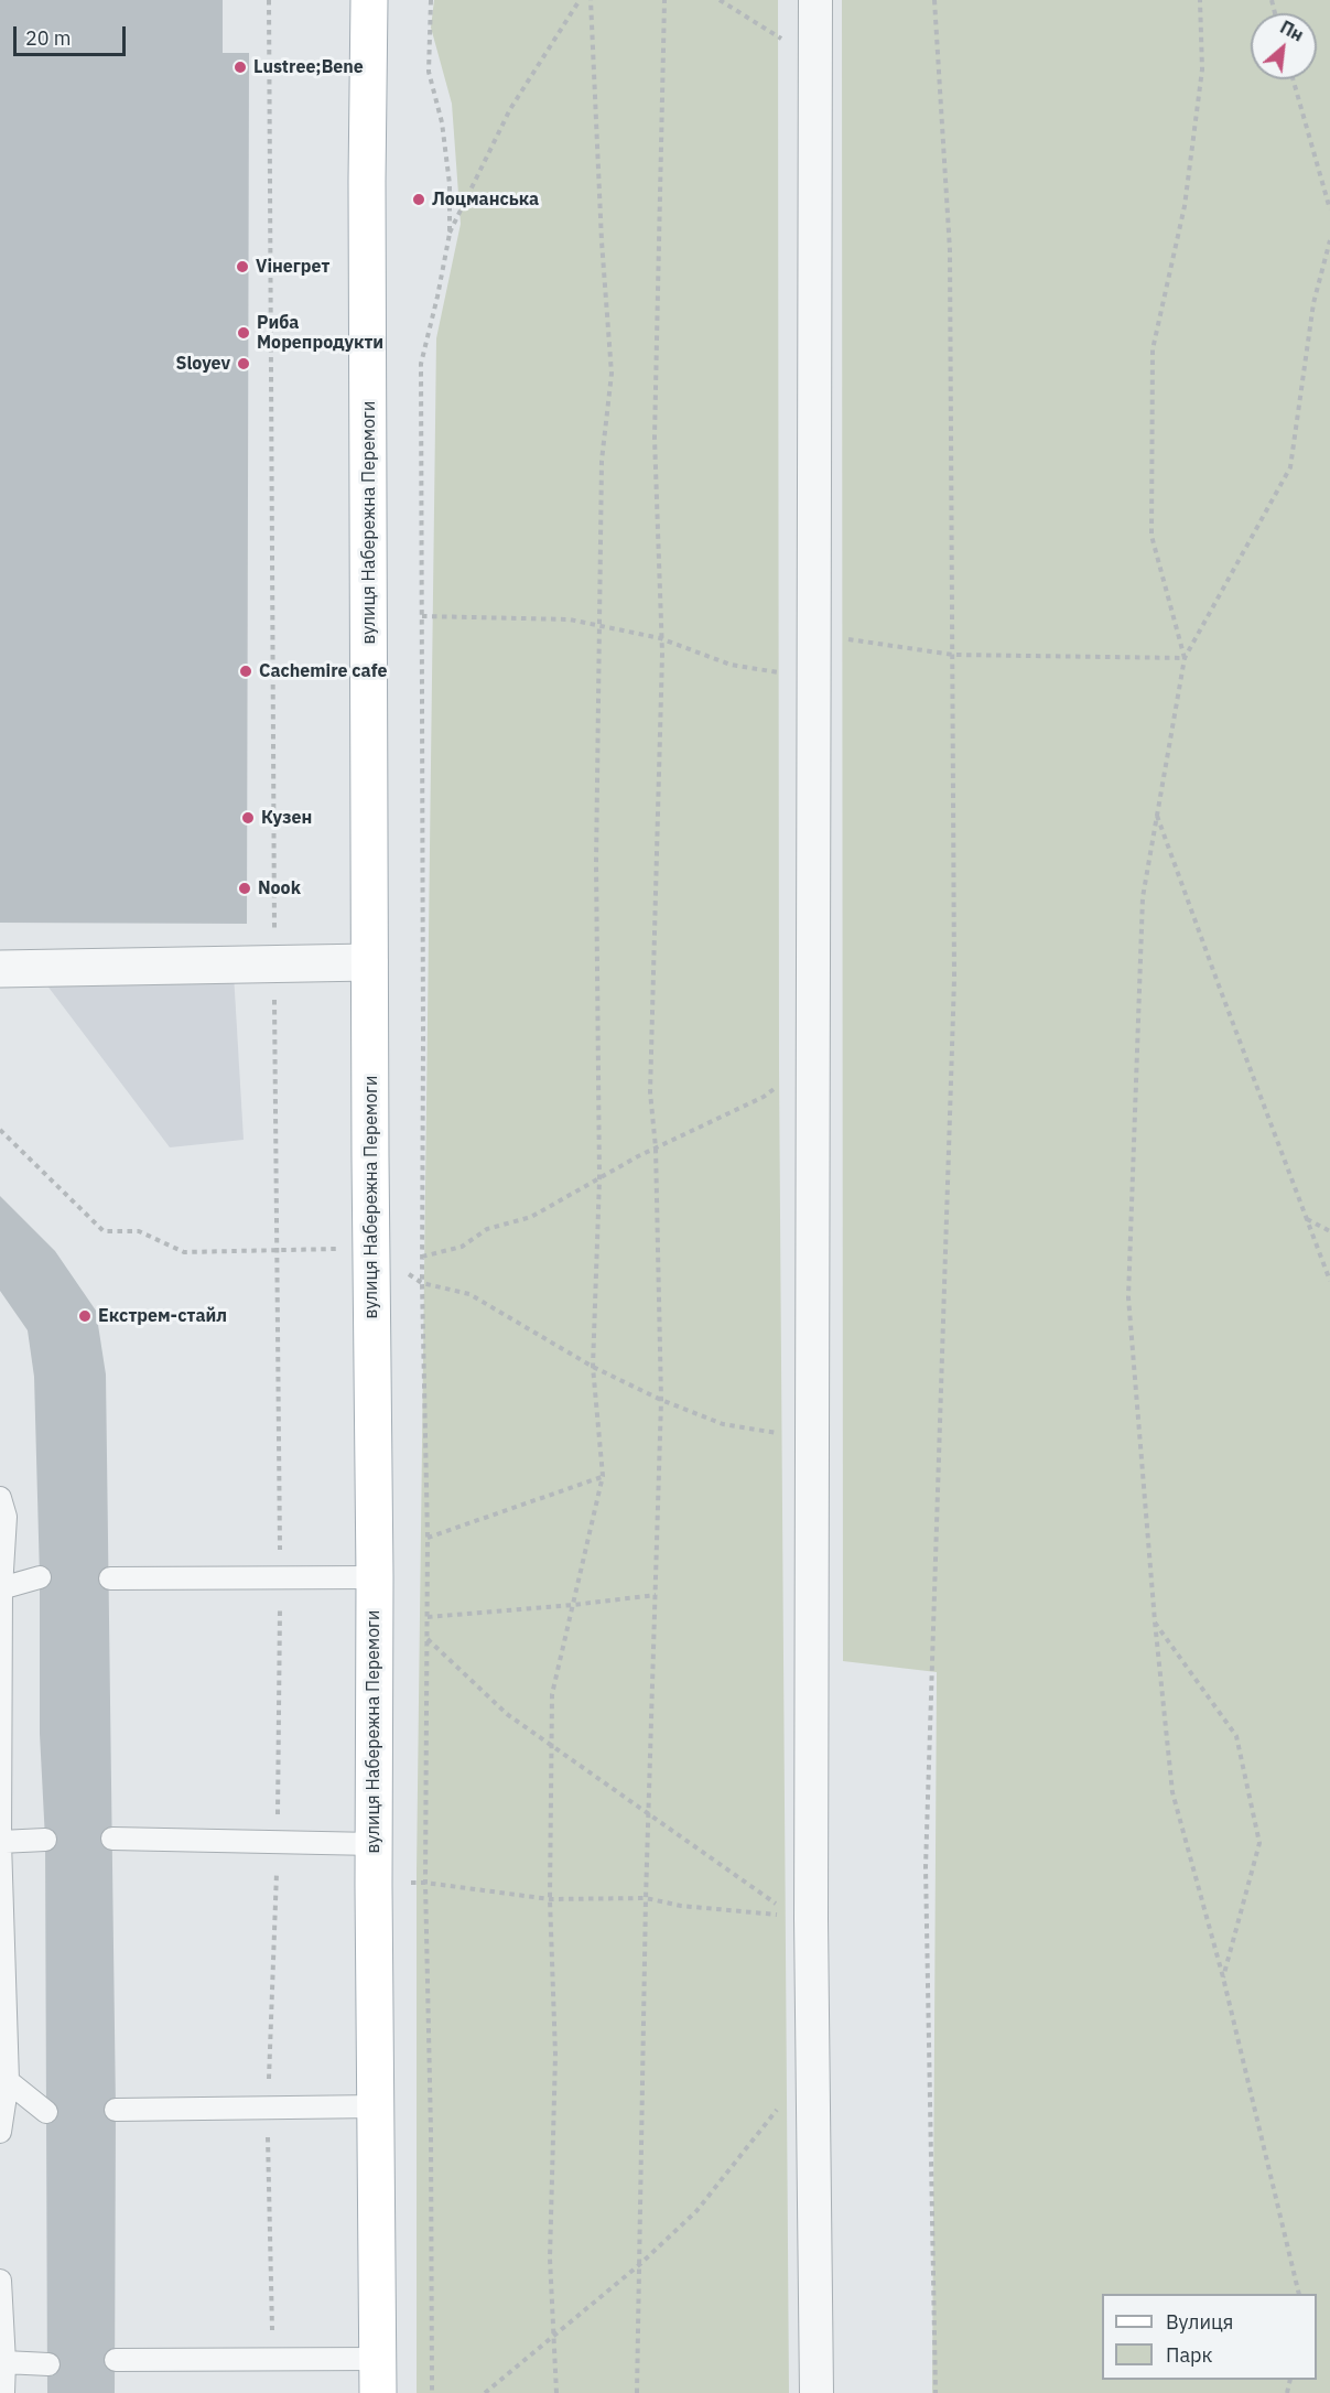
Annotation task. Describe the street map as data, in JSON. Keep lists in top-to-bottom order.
{
  "streets": {
    "main road": ["вулиця Набережна Перемоги"]
  },
  "places": [
    "Lustree;Bene",
    "Лоцманська",
    "Vінегрет",
    "Риба Морепродукти",
    "Sloyev",
    "Cachemire cafe",
    "Кузен",
    "Nook",
    "Екстрем-стайл"
  ],
  "legend": ["Вулиця", "Парк"],
  "scale_bar": "20 m",
  "north": "top right"
}
